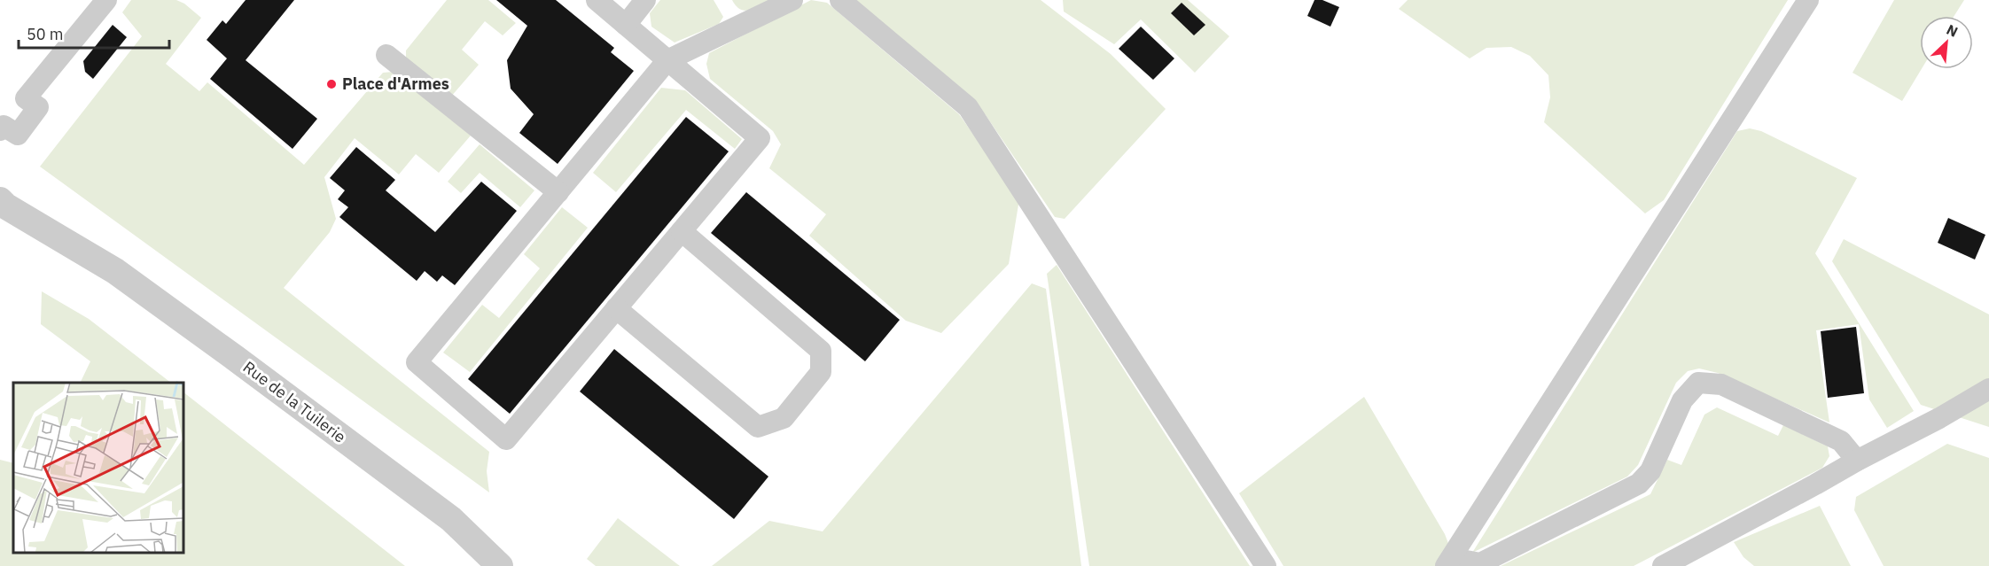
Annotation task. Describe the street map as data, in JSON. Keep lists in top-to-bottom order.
{
  "streets": {
    "street": ["Rue de la Tuilerie"]
  },
  "places": ["Place d'Armes"],
  "scale_bar": "50 m",
  "north": "top right"
}
